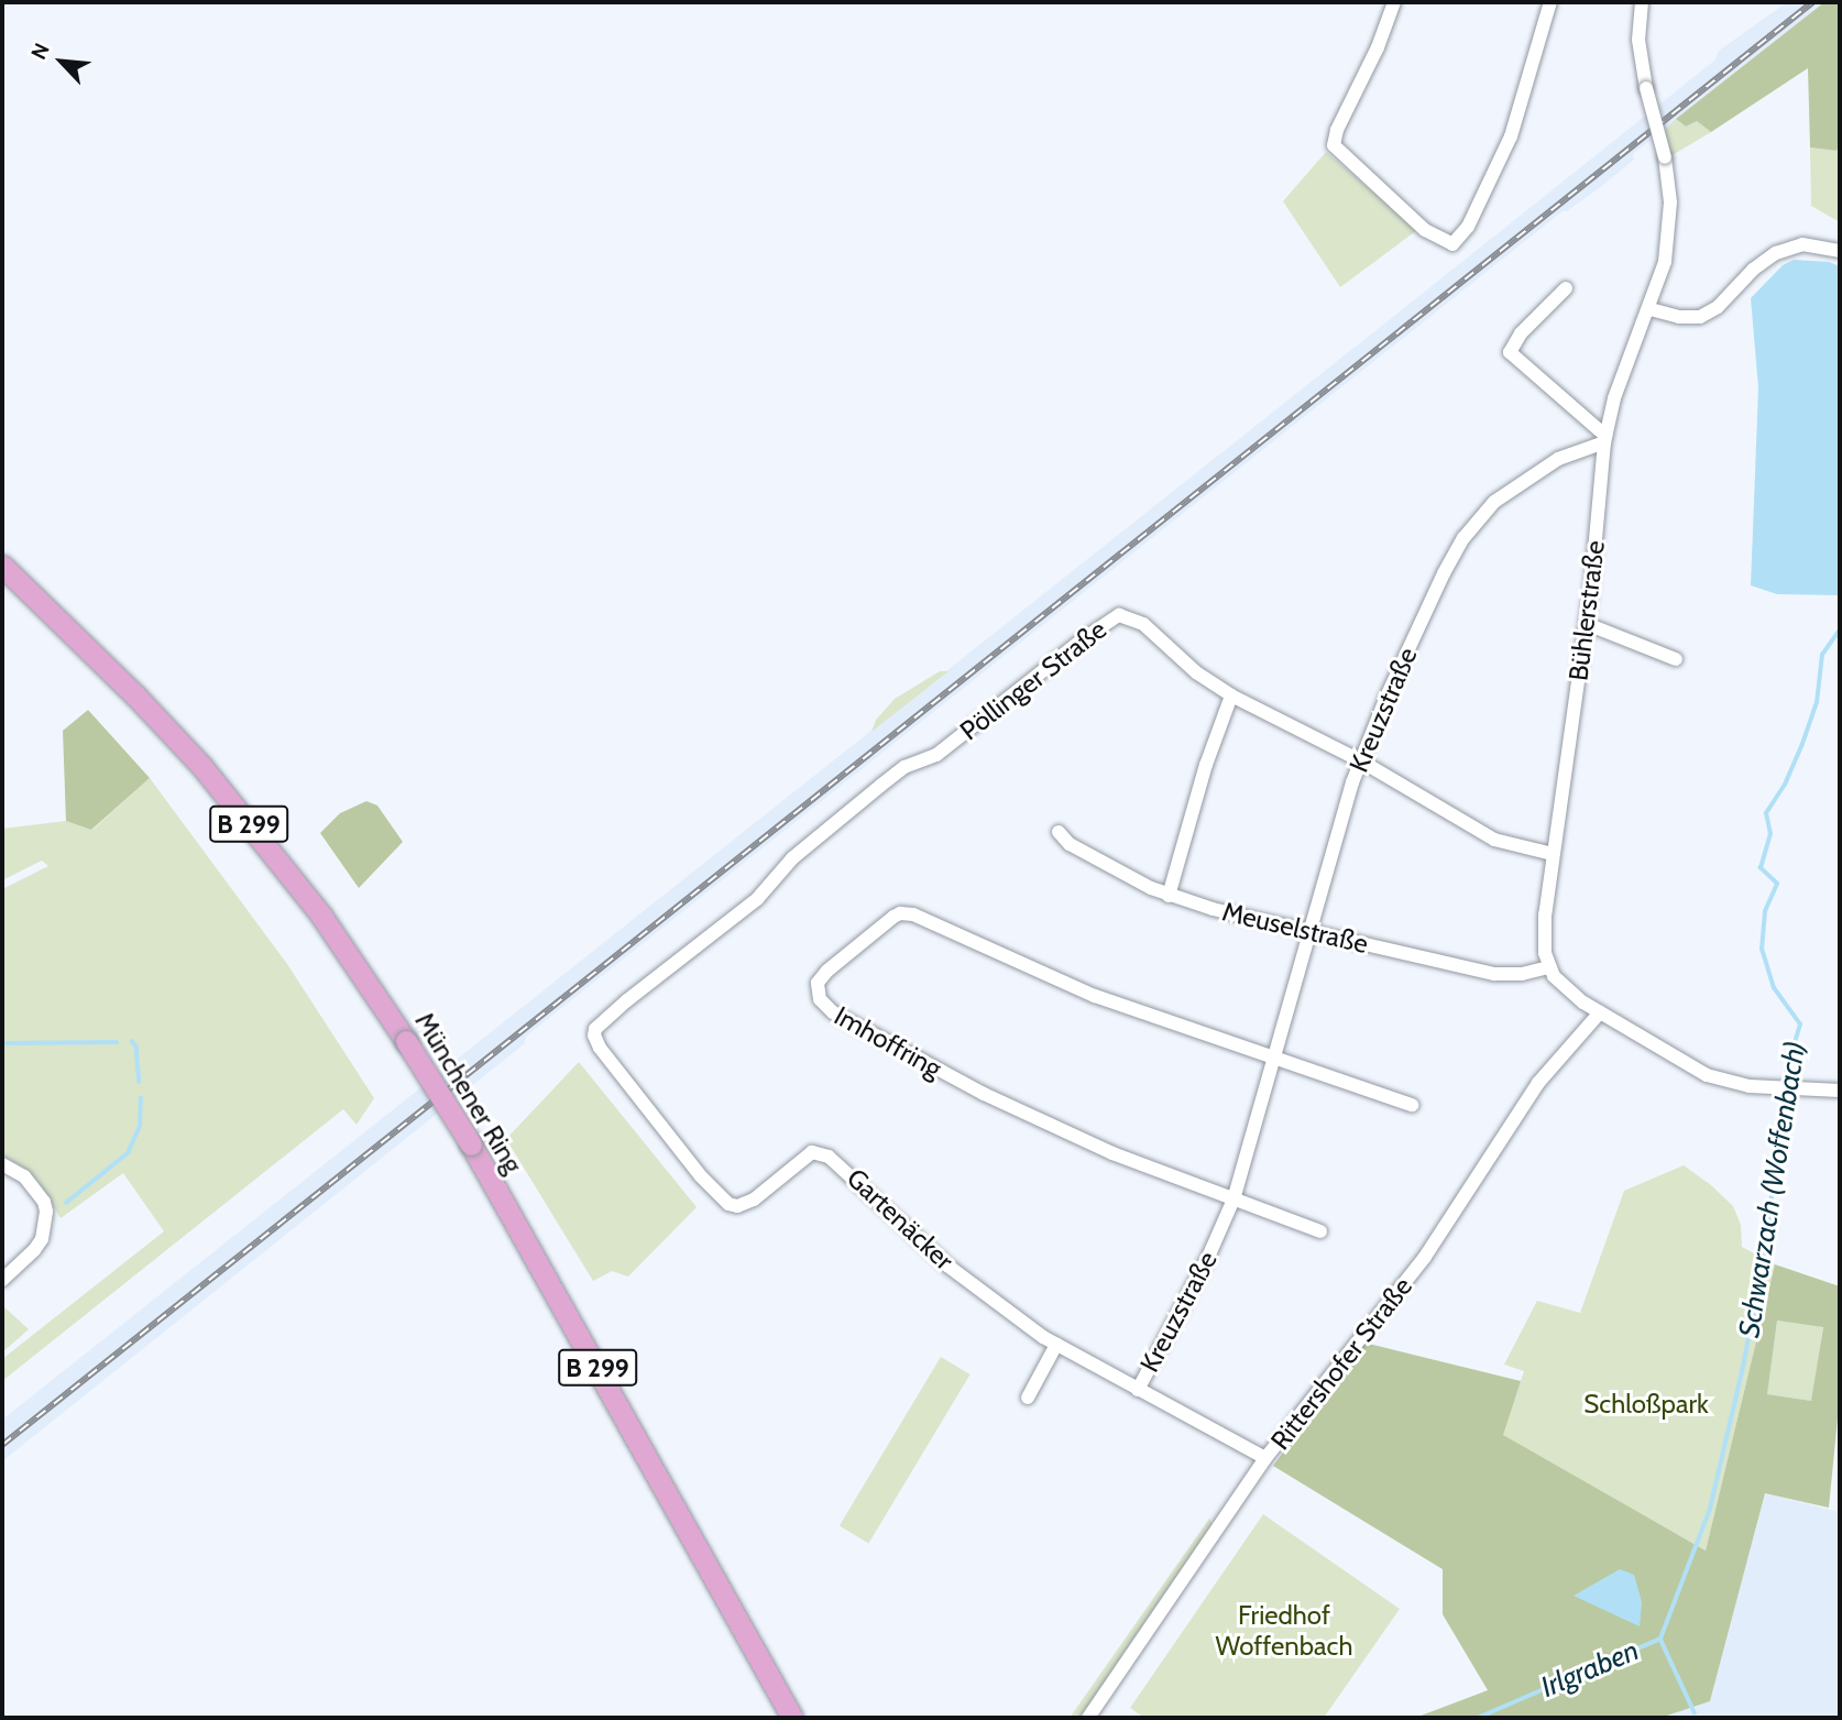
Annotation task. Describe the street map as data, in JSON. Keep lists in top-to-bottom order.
{
  "streets": {
    "main road": ["B 299", "Münchener Ring"],
    "street": [
      "Bühlerstraße",
      "Pöllinger Straße",
      "Kreuzstraße",
      "Meuselstraße",
      "Imhoffring",
      "Gartenäcker",
      "Rittershofer Straße"
    ]
  },
  "crossings": [
    ["Bühlerstraße", "Pöllinger Straße"],
    ["Bühlerstraße", "Kreuzstraße"],
    ["Bühlerstraße", "Meuselstraße"],
    ["Pöllinger Straße", "Kreuzstraße"],
    ["Pöllinger Straße", "Gartenäcker"],
    ["Kreuzstraße", "Meuselstraße"],
    ["Kreuzstraße", "Imhoffring"],
    ["Kreuzstraße", "Gartenäcker"],
    ["Gartenäcker", "Rittershofer Straße"]
  ],
  "water": ["Schwarzach (Woffenbach)", "Irlgraben"],
  "parks": ["Schloßpark", "Friedhof Woffenbach"],
  "north": "top left"
}
